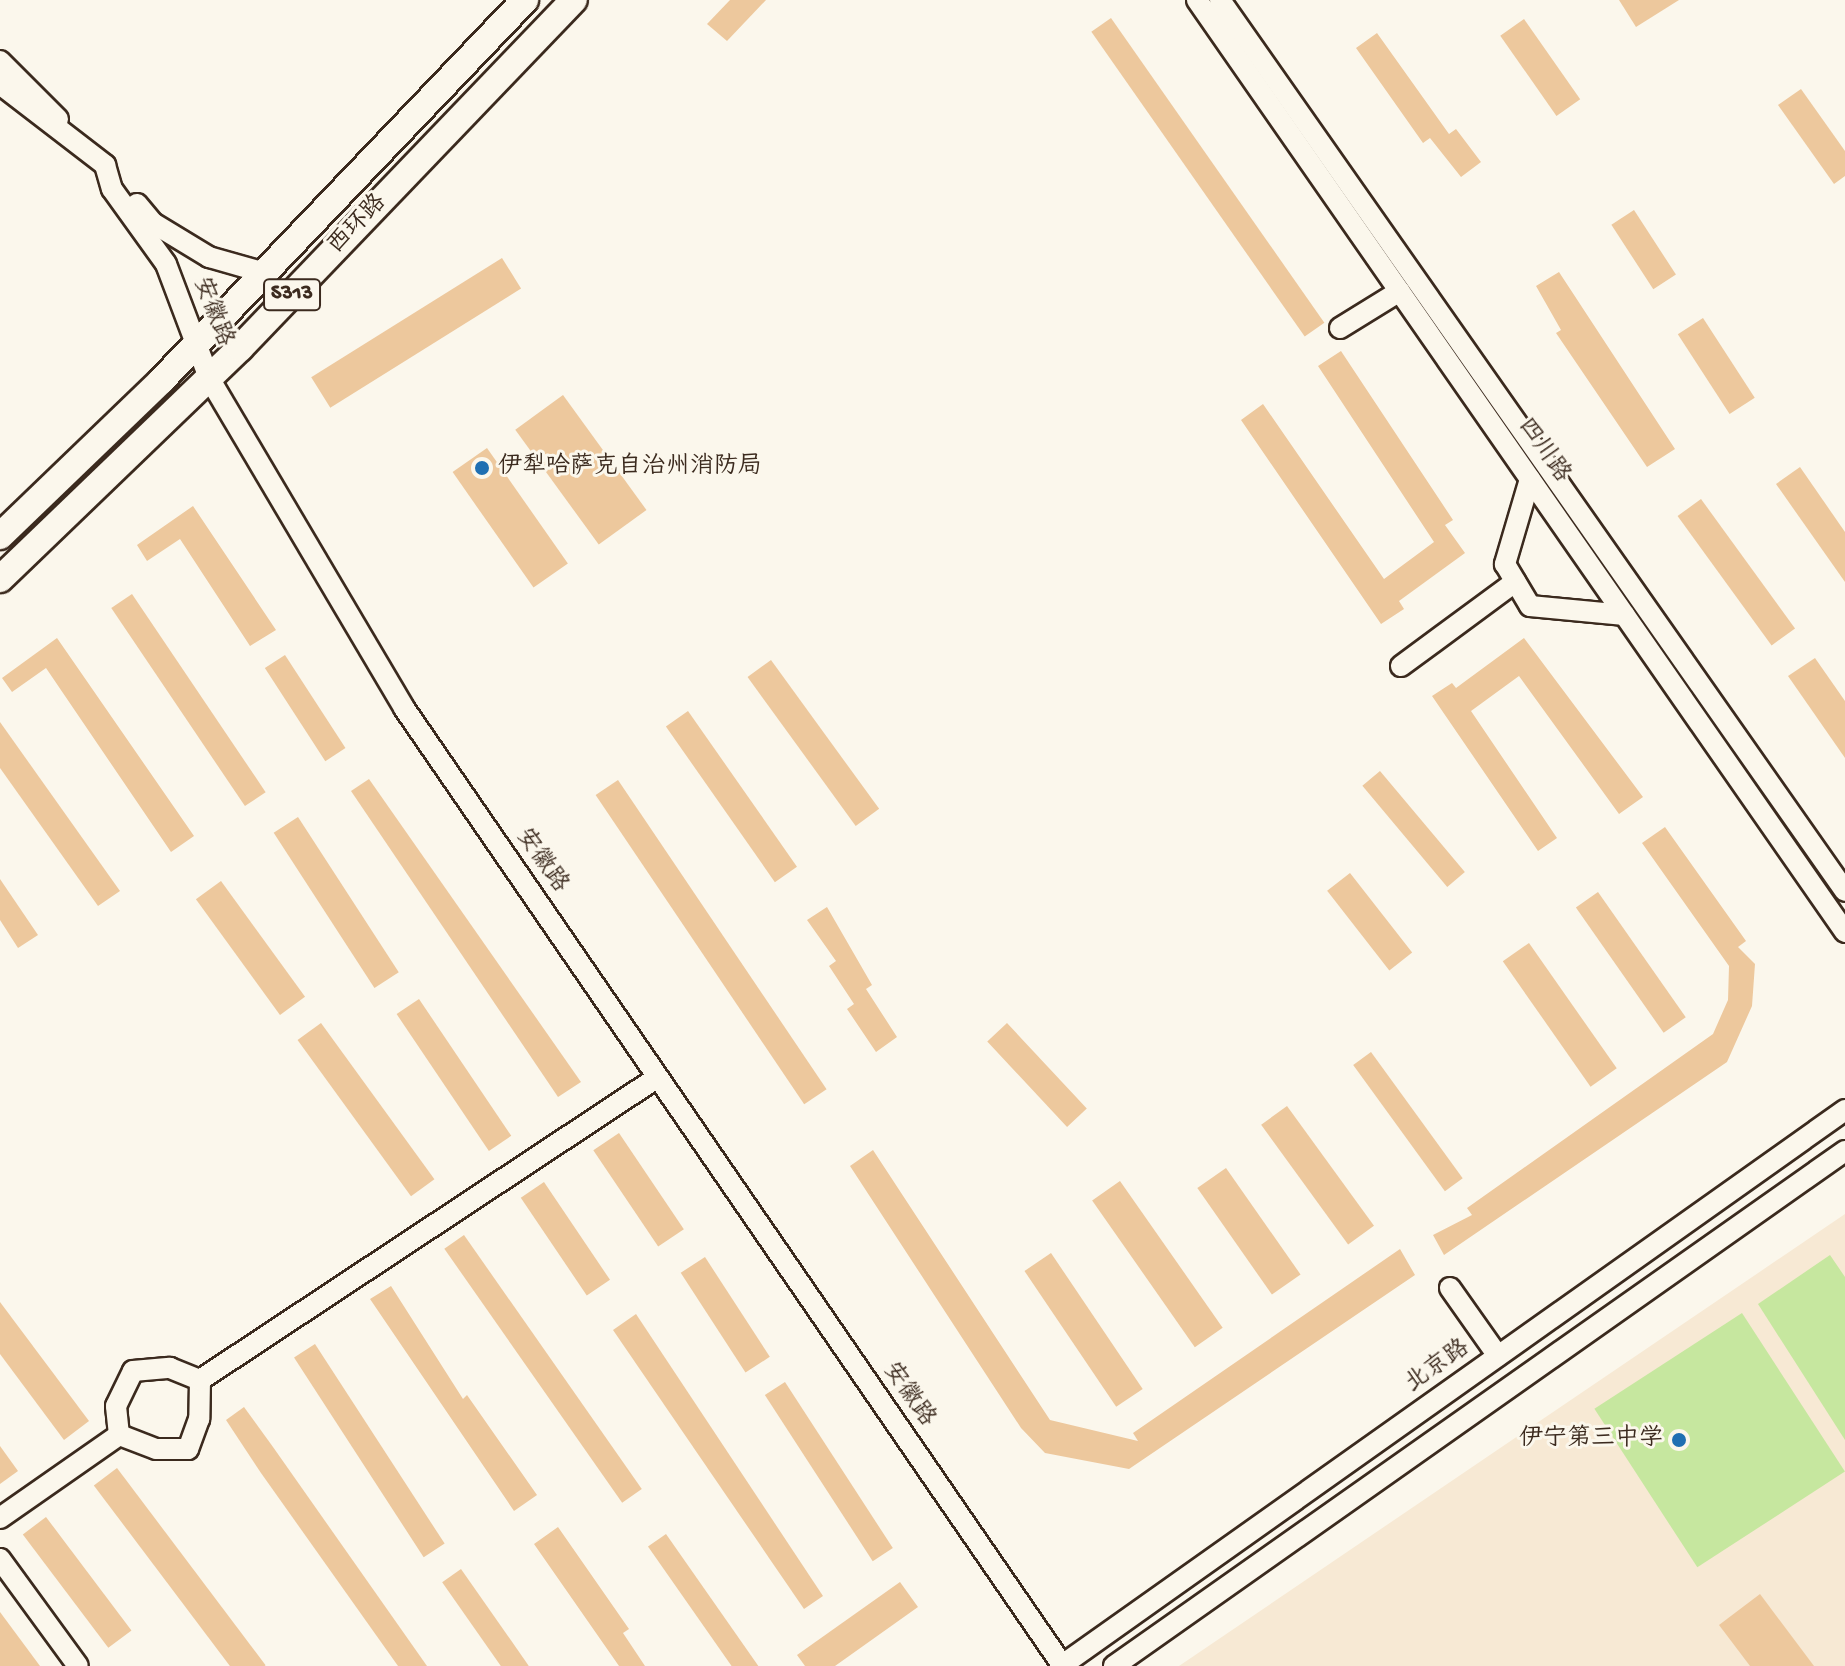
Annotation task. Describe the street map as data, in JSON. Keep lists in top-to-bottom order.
{
  "streets": {
    "main road": ["西环路", "S313"],
    "street": ["安徽路", "四川路", "北京路"]
  },
  "crossings": [
    ["西环路", "安徽路"],
    ["安徽路", "北京路"]
  ],
  "places": ["伊犁哈萨克自治州消防局", "伊宁第三中学"]
}
